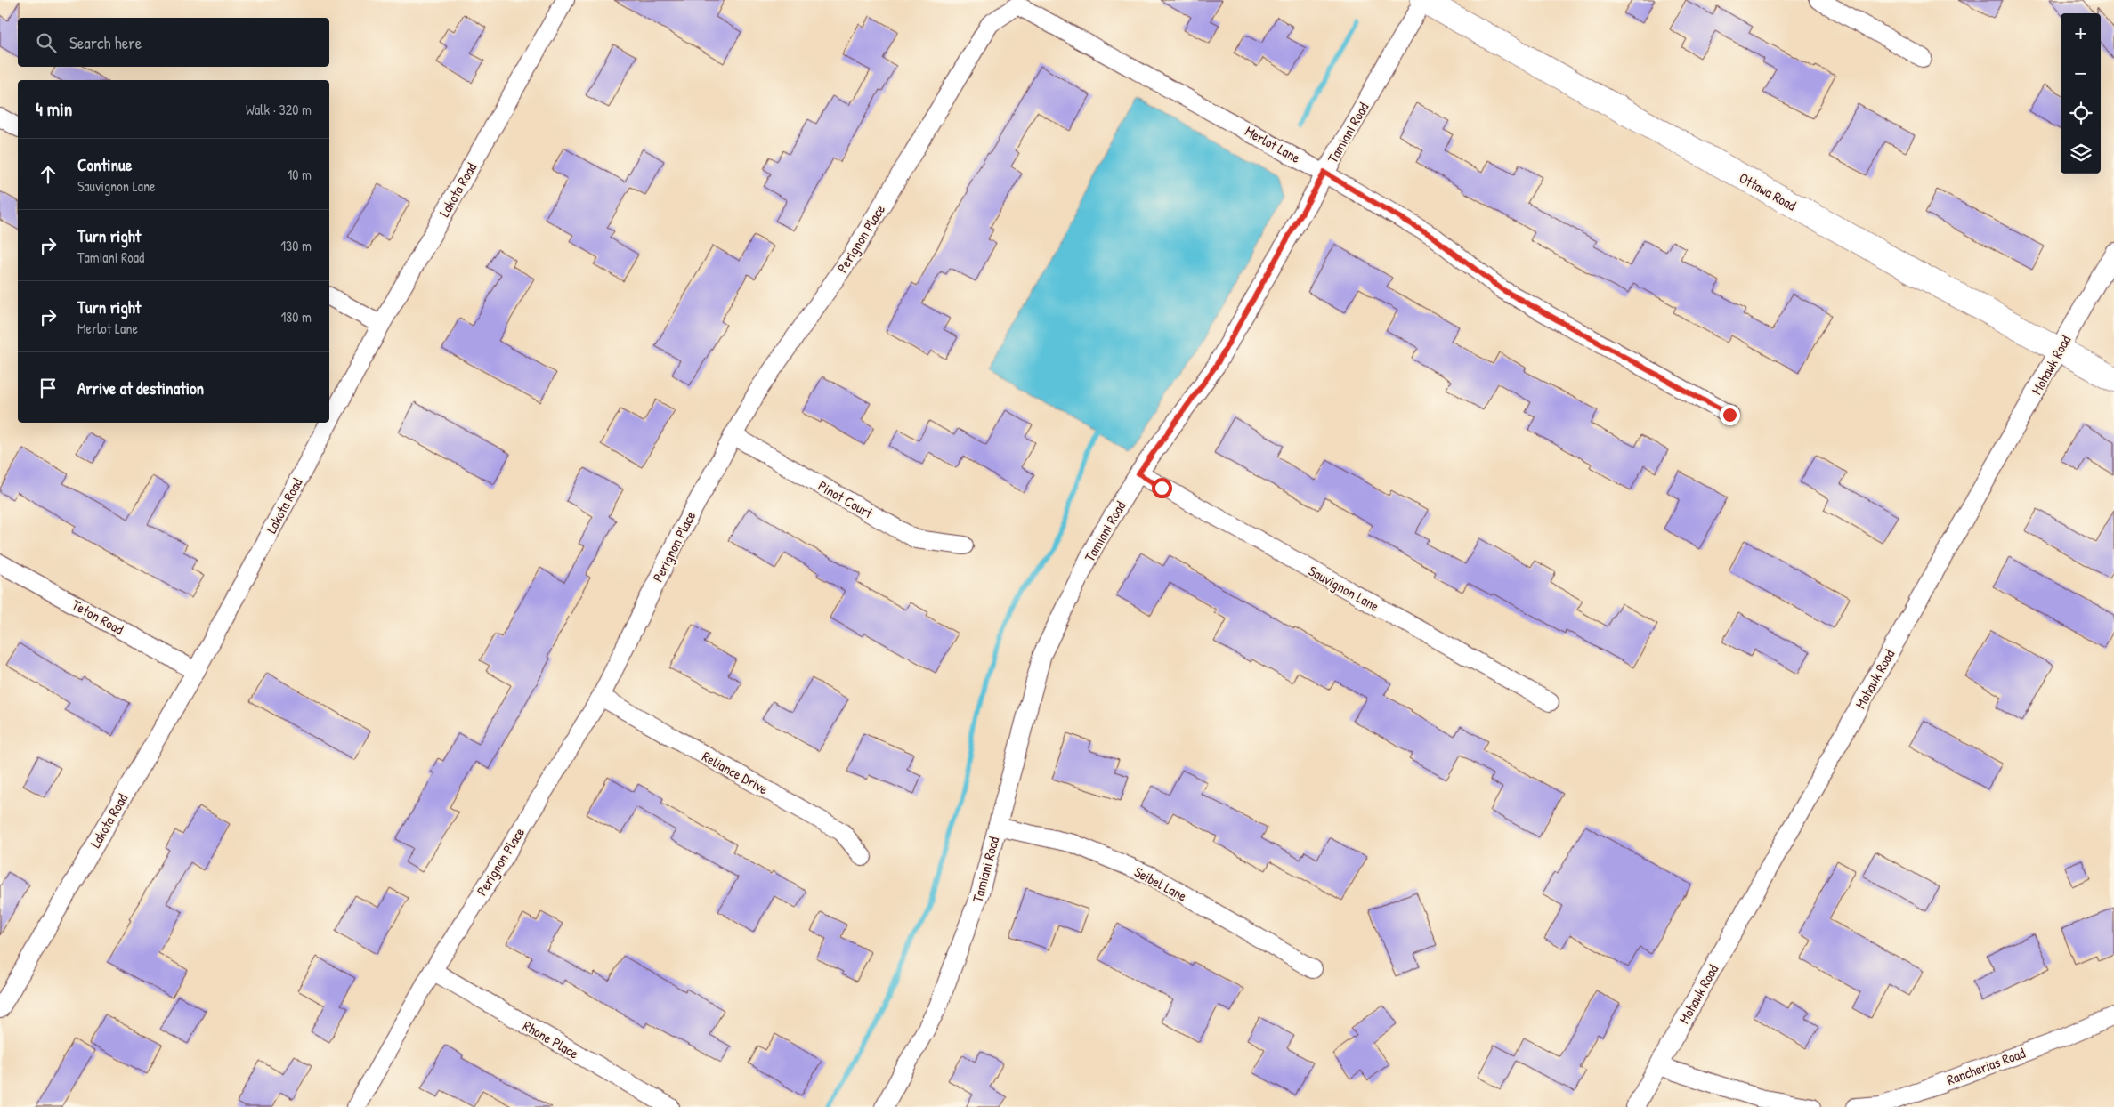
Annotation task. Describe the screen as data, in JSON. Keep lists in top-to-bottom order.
{
  "streets": {
    "street": [
      "Tamiani Road",
      "Merlot Lane",
      "Lakota Road",
      "Ottawa Road",
      "Perignon Place",
      "Mohawk Road",
      "Pinot Court",
      "Sauvignon Lane",
      "Teton Road",
      "Reliance Drive",
      "Seibel Lane",
      "Rhone Place",
      "Rancherias Road"
    ]
  },
  "crossings": [
    ["Tamiani Road", "Merlot Lane"],
    ["Tamiani Road", "Ottawa Road"],
    ["Tamiani Road", "Sauvignon Lane"],
    ["Tamiani Road", "Seibel Lane"],
    ["Merlot Lane", "Perignon Place"],
    ["Lakota Road", "Teton Road"],
    ["Ottawa Road", "Mohawk Road"],
    ["Perignon Place", "Pinot Court"],
    ["Perignon Place", "Reliance Drive"],
    ["Perignon Place", "Rhone Place"]
  ],
  "page": {
    "map_buttons": ["+", "−"],
    "search": "Search here",
    "heading": ["4 min", "Walk · 320 m"],
    "list": [
      ["Continue", "Sauvignon Lane", "10 m"],
      ["Turn right", "Tamiani Road", "130 m"],
      ["Turn right", "Merlot Lane", "180 m"],
      "Arrive at destination"
    ]
  }
}
